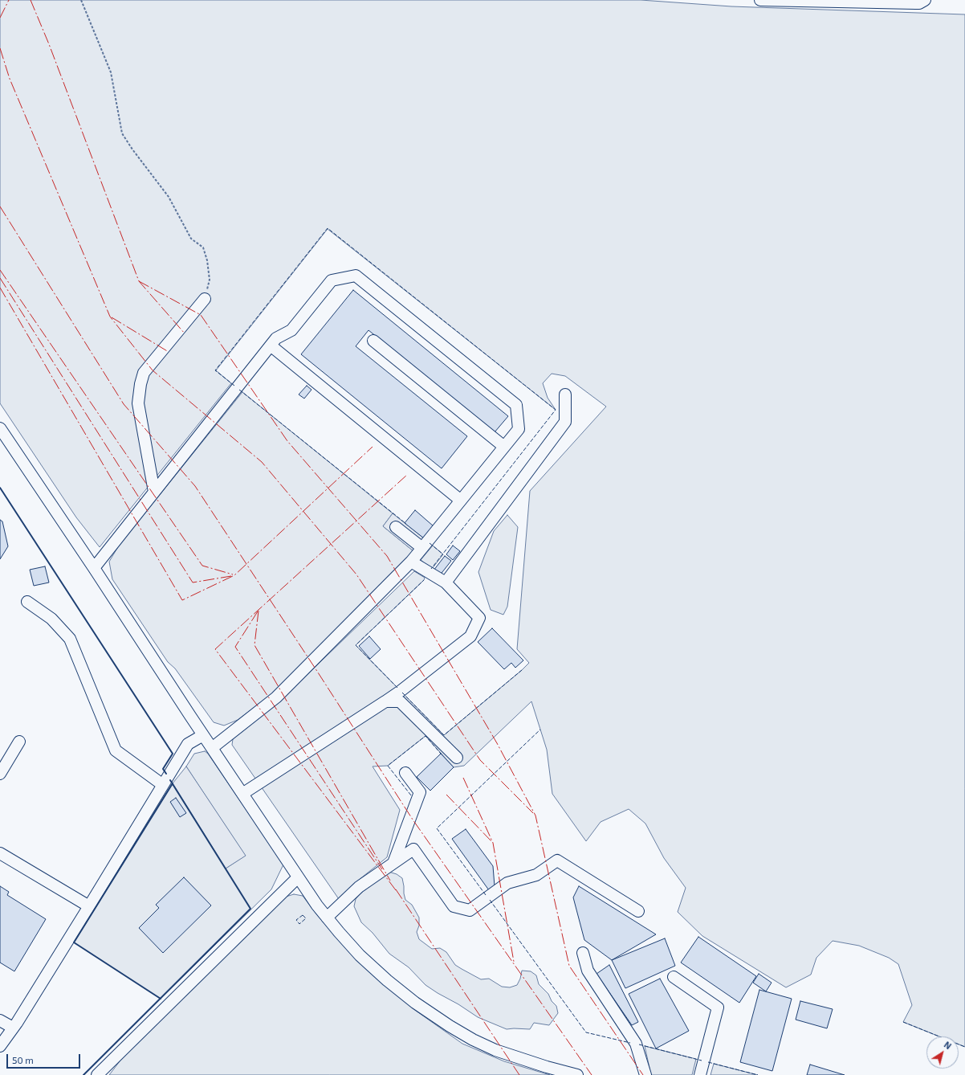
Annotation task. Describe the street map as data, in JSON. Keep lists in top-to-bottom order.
{
  "scale_bar": "50 m",
  "north": "top right"
}
